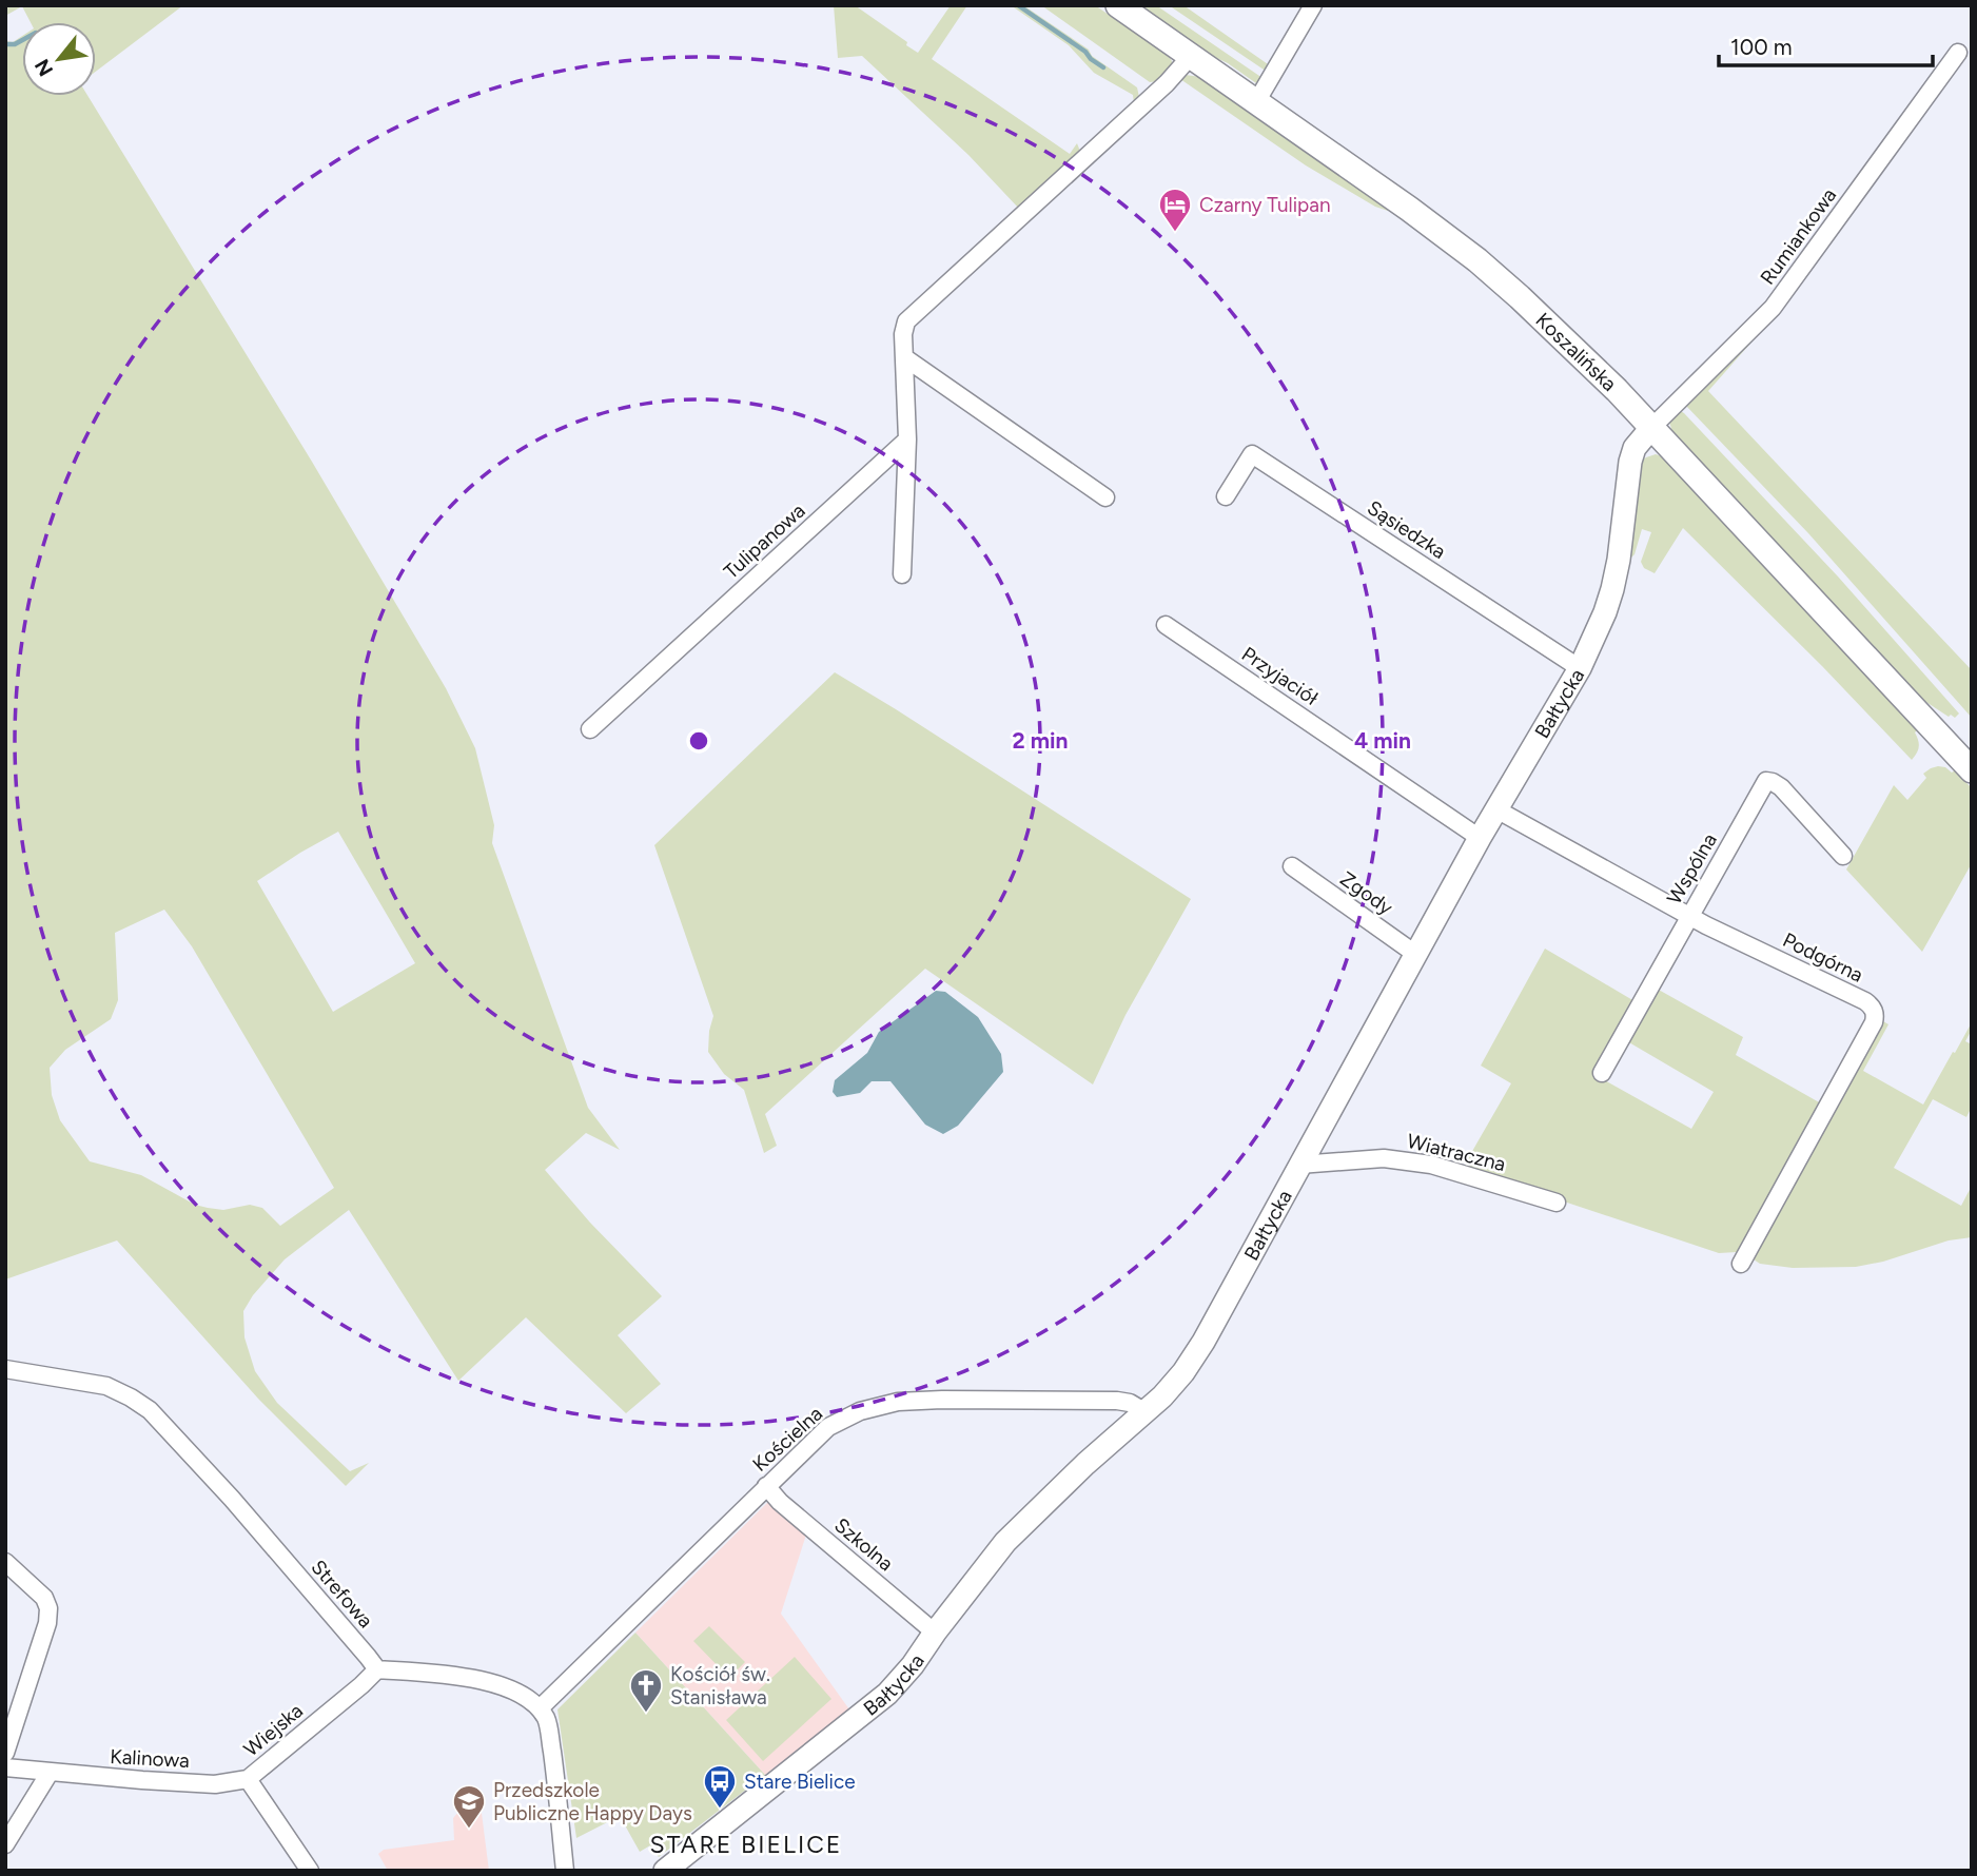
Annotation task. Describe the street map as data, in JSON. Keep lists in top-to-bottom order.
{
  "streets": {
    "main road": ["Koszalińska"],
    "street": [
      "Rumiankowa",
      "Sąsiedzka",
      "Tulipanowa",
      "Przyjaciół",
      "Bałtycka",
      "Wspólna",
      "Zgody",
      "Podgórna",
      "Wiatraczna",
      "Kościelna",
      "Szkolna",
      "Strefowa",
      "Wiejska",
      "Kalinowa"
    ]
  },
  "crossings": [
    ["Rumiankowa", "Koszalińska"],
    ["Rumiankowa", "Bałtycka"],
    ["Koszalińska", "Bałtycka"],
    ["Sąsiedzka", "Bałtycka"],
    ["Przyjaciół", "Bałtycka"],
    ["Bałtycka", "Zgody"],
    ["Bałtycka", "Podgórna"],
    ["Bałtycka", "Wiatraczna"],
    ["Bałtycka", "Kościelna"],
    ["Bałtycka", "Szkolna"],
    ["Wspólna", "Podgórna"],
    ["Kościelna", "Szkolna"],
    ["Strefowa", "Wiejska"],
    ["Wiejska", "Kalinowa"]
  ],
  "districts": ["STARE BIELICE"],
  "places": {
    "hotel": ["Czarny Tulipan"],
    "church": ["Kościół św. Stanisława"],
    "bus stop": ["Stare Bielice"],
    "school or university": ["Przedszkole Publiczne Happy Days"]
  },
  "scale_bar": "100 m",
  "north": "bottom left",
  "rings": ["2 min", "4 min"]
}
